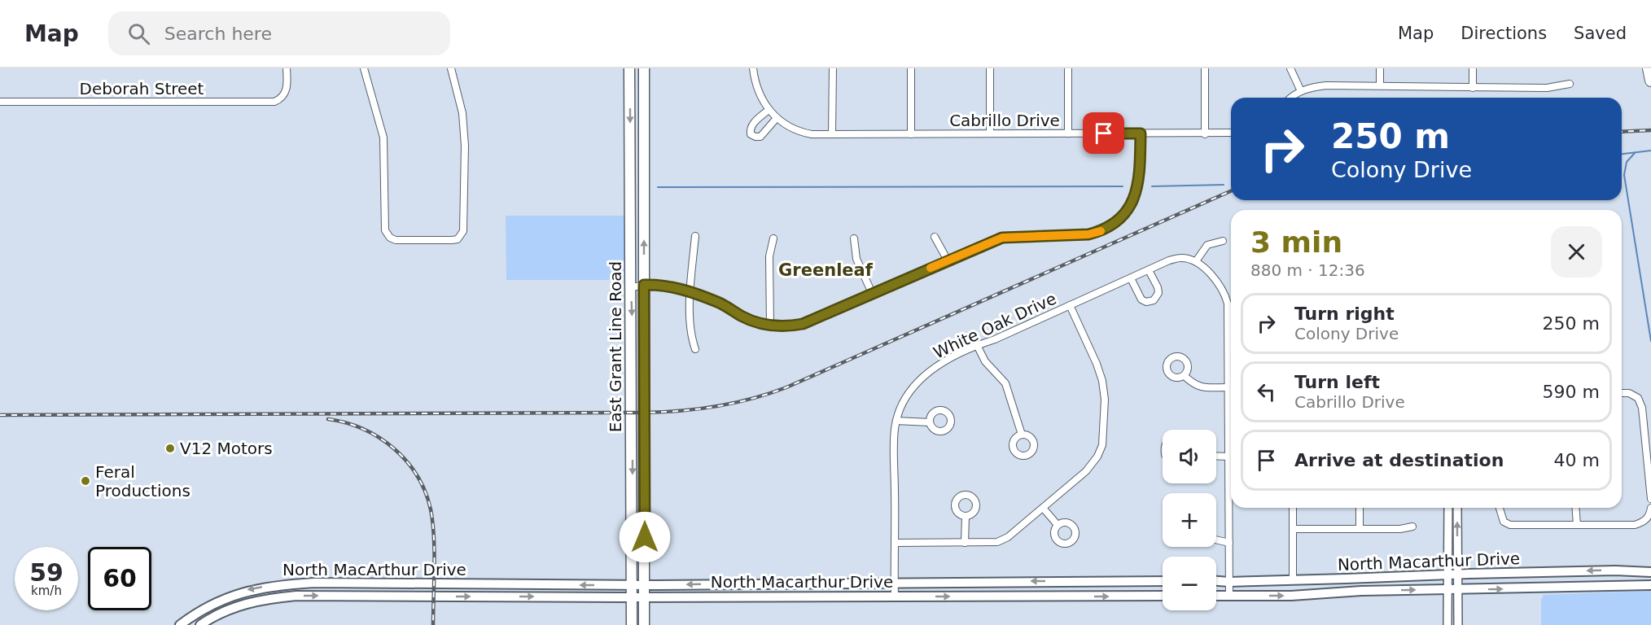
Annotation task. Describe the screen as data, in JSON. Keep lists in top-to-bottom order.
{
  "streets": {
    "main road": ["East Grant Line Road", "North Macarthur Drive", "North MacArthur Drive"],
    "street": ["Deborah Street", "Cabrillo Drive", "White Oak Drive"]
  },
  "crossings": [
    ["White Oak Drive", "North Macarthur Drive"],
    ["East Grant Line Road", "North Macarthur Drive"],
    ["North Macarthur Drive", "North MacArthur Drive"]
  ],
  "districts": ["Greenleaf"],
  "places": ["V12 Motors", "Feral Productions"],
  "page": {
    "header": "Map",
    "search": "Search here",
    "nav": ["Map", "Directions", "Saved"],
    "turn": ["250 m", "Colony Drive"],
    "heading": ["3 min", "880 m · 12:36"],
    "list": [
      {
        "name": "Turn right",
        "note": "Colony Drive",
        "value": "250 m"
      },
      {
        "name": "Turn left",
        "note": "Cabrillo Drive",
        "value": "590 m"
      },
      {
        "name": "Arrive at destination",
        "value": "40 m"
      }
    ],
    "map_buttons": ["+", "−"],
    "speed": "59 km/h",
    "limit": "60"
  }
}
